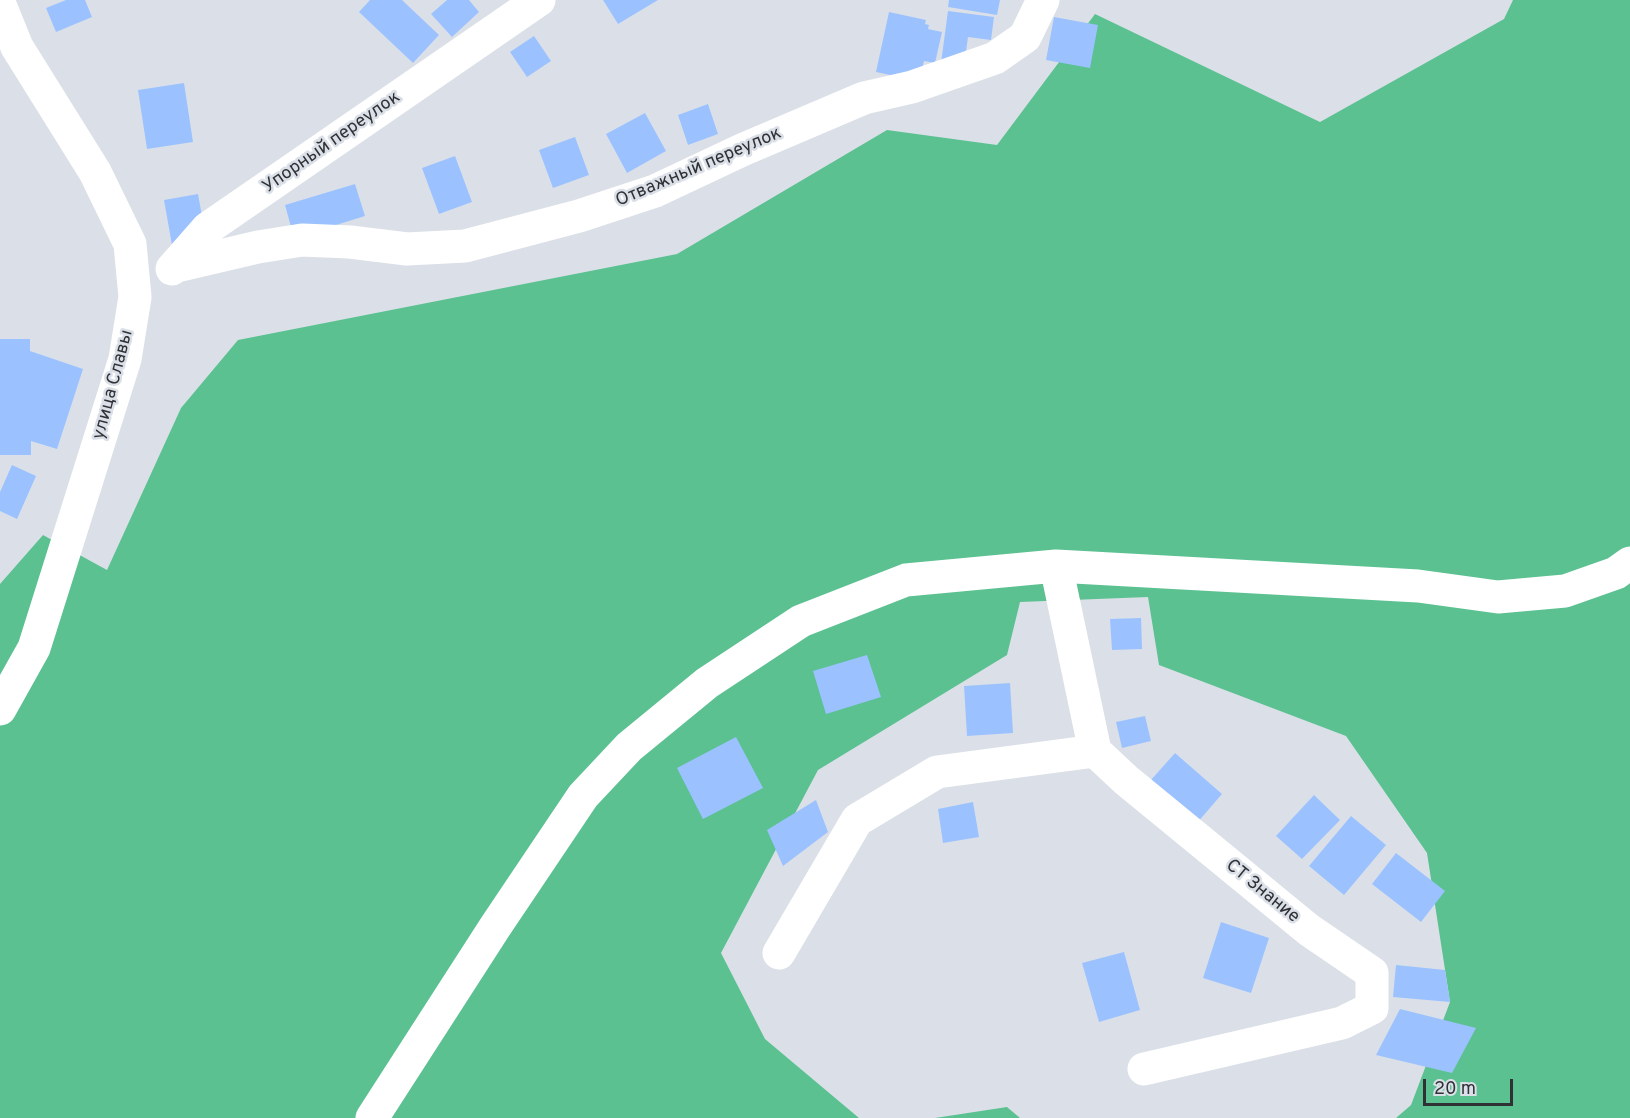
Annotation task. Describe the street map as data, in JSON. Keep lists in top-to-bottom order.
{
  "streets": {
    "street": [
      "Упорный переулок",
      "Отважный переулок",
      "улица Славы",
      "СТ Знание"
    ]
  },
  "crossings": [
    ["Упорный переулок", "Отважный переулок"],
    ["Упорный переулок", "улица Славы"]
  ],
  "scale_bar": "20 m"
}
